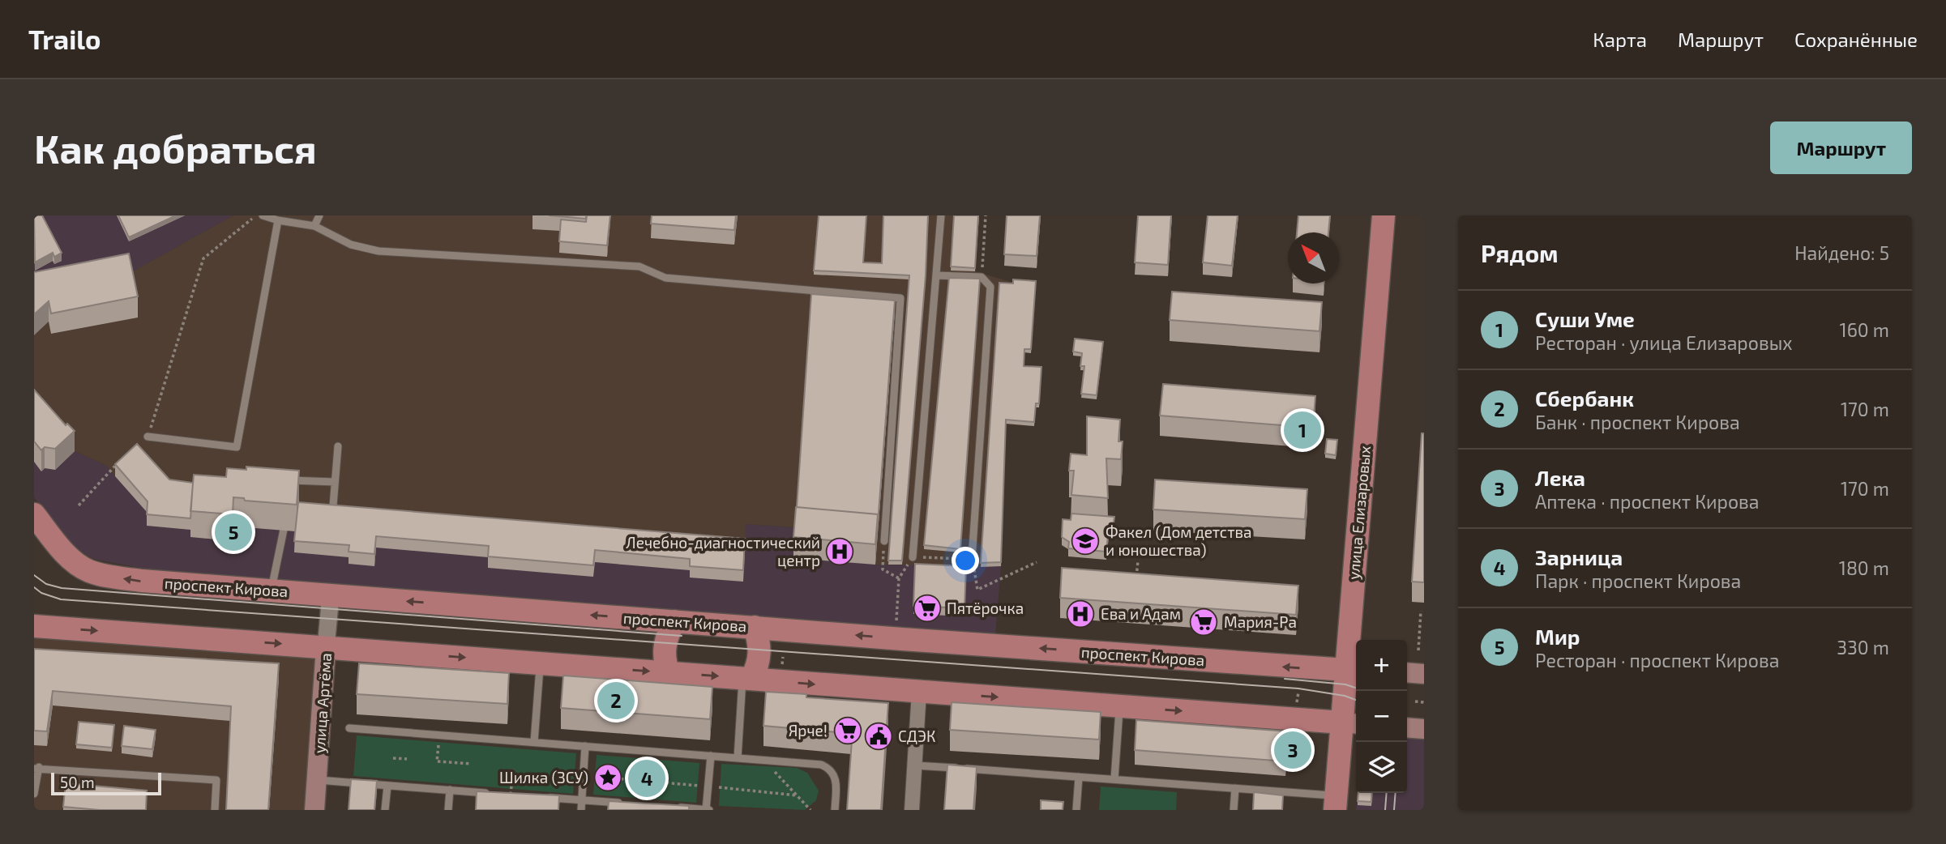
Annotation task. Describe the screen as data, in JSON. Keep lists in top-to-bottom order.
{
  "streets": {
    "main road": ["улица Елизаровых", "проспект Кирова", "улица Артёма"]
  },
  "crossings": [
    ["улица Елизаровых", "проспект Кирова"],
    ["проспект Кирова", "улица Артёма"]
  ],
  "places": {
    "school or university": ["Факел (Дом детства и юношества)"],
    "hospital": ["Лечебно-диагностический центр", "Ева и Адам"],
    "supermarket": ["Пятёрочка", "Мария-Ра", "Ярче!"],
    "public building": ["СДЭК"],
    "place": ["Шилка (ЗСУ)"]
  },
  "scale_bar": "50 m",
  "north": "top left",
  "page": {
    "header": "Trailo",
    "nav": ["Карта", "Маршрут", "Сохранённые"],
    "buttons": "Маршрут",
    "title": "Как добраться",
    "heading": ["Рядом", "Найдено: 5"],
    "list": [
      {
        "mark": "1",
        "name": "Суши Уме",
        "note": "Ресторан · улица Елизаровых",
        "value": "160 m"
      },
      {
        "mark": "2",
        "name": "Сбербанк",
        "note": "Банк · проспект Кирова",
        "value": "170 m"
      },
      {
        "mark": "3",
        "name": "Лека",
        "note": "Аптека · проспект Кирова",
        "value": "170 m"
      },
      {
        "mark": "4",
        "name": "Зарница",
        "note": "Парк · проспект Кирова",
        "value": "180 m"
      },
      {
        "mark": "5",
        "name": "Мир",
        "note": "Ресторан · проспект Кирова",
        "value": "330 m"
      }
    ],
    "pins": [
      "1",
      "5",
      "2",
      "3",
      "4"
    ],
    "map_buttons": ["+", "−"],
    "scale": "50 m"
  }
}
